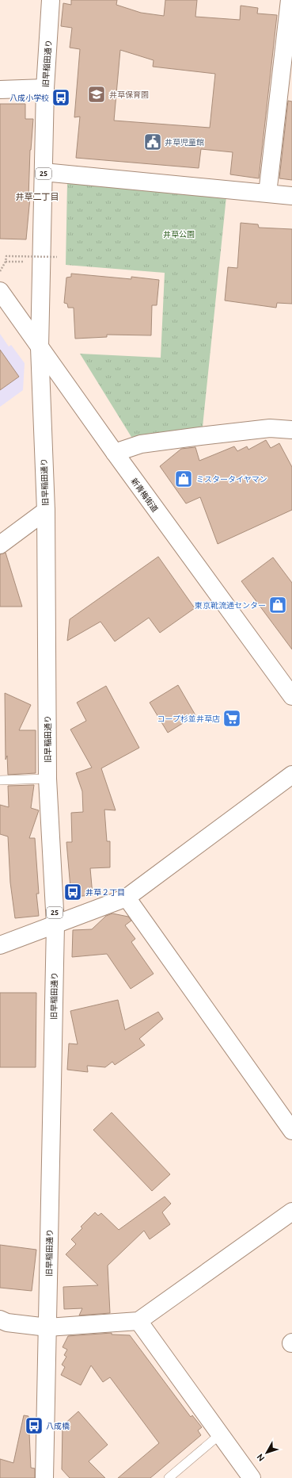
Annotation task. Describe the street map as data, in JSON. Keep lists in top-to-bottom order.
{
  "streets": {
    "main road": ["旧早稲田通り", "25", "新青梅街道"]
  },
  "crossings": [
    ["旧早稲田通り", "新青梅街道"]
  ],
  "districts": ["井草二丁目"],
  "parks": ["井草公園"],
  "places": {
    "school or university": ["井草保育園"],
    "bus stop": ["八成小学校", "井草２丁目", "八成橋"],
    "public building": ["井草児童館"],
    "shop": ["ミスタータイヤマン", "東京靴流通センター"],
    "supermarket": ["コープ杉並井草店"]
  },
  "north": "bottom left"
}
